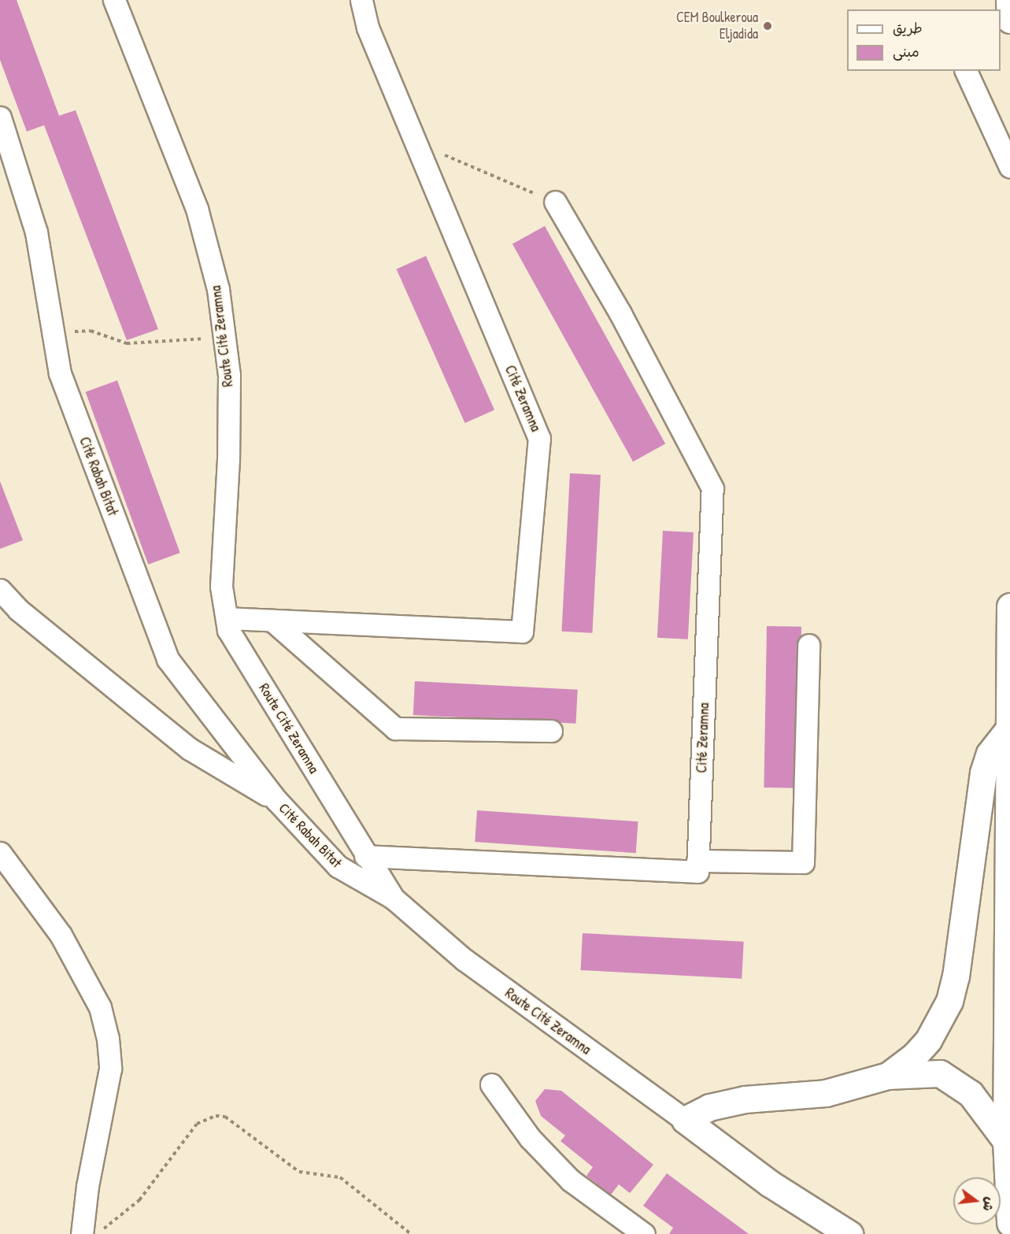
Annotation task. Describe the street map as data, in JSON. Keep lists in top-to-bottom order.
{
  "streets": {
    "main road": ["Route Cité Zeramna"],
    "street": ["Cité Zeramna", "Cité Rabah Bitat"]
  },
  "crossings": [
    ["Route Cité Zeramna", "Cité Zeramna"],
    ["Route Cité Zeramna", "Cité Rabah Bitat"]
  ],
  "places": ["CEM Boulkeroua Eljadida"],
  "legend": ["طريق", "مبنى"],
  "north": "right"
}
